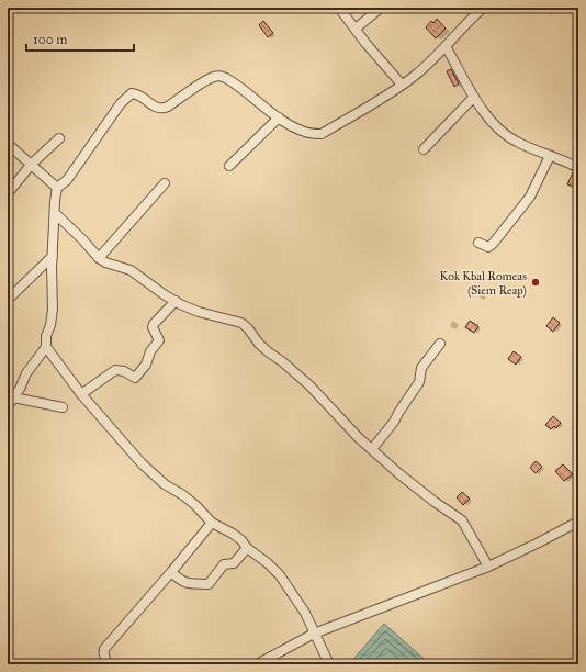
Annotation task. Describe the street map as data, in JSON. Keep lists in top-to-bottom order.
{
  "places": ["Kok Kbal Romeas (Siem Reap)"],
  "scale_bar": "100 m"
}
